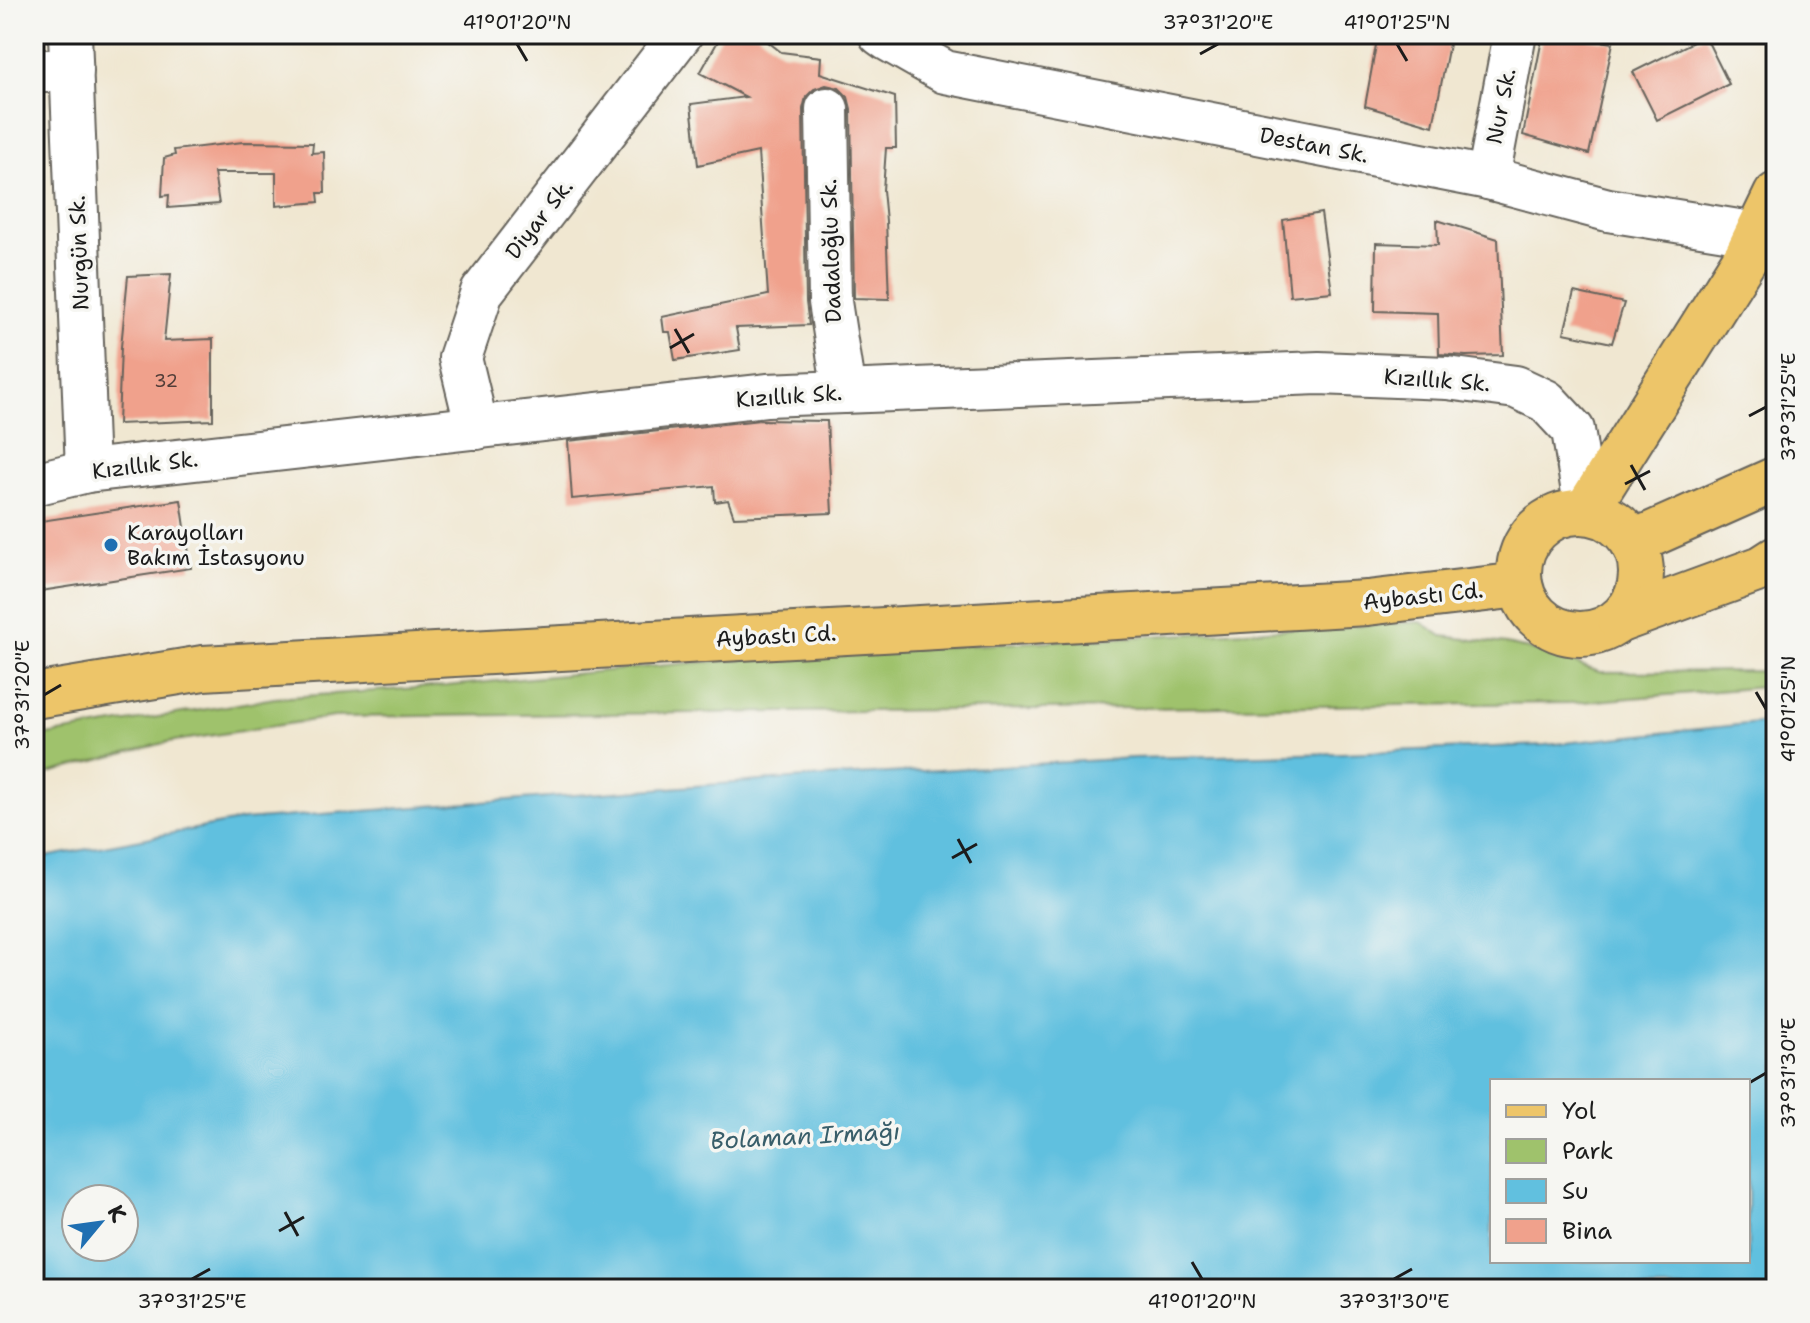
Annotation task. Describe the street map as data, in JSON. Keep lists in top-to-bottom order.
{
  "streets": {
    "main road": ["Aybastı Cd."],
    "street": [
      "Nur Sk.",
      "Destan Sk.",
      "Diyar Sk.",
      "Dadaloğlu Sk.",
      "Nurgün Sk.",
      "Kızıllık Sk."
    ]
  },
  "crossings": [
    ["Nur Sk.", "Destan Sk."],
    ["Diyar Sk.", "Kızıllık Sk."],
    ["Dadaloğlu Sk.", "Kızıllık Sk."],
    ["Nurgün Sk.", "Kızıllık Sk."],
    ["Kızıllık Sk.", "Aybastı Cd."]
  ],
  "water": ["Bolaman Irmağı"],
  "places": ["Karayolları Bakım İstasyonu"],
  "house_numbers": ["32"],
  "legend": [
    "Yol",
    "Park",
    "Su",
    "Bina"
  ],
  "north": "top right",
  "coordinates": [
    "41°01'20\"N",
    "37°31'20\"E",
    "41°01'25\"N",
    "37°31'25\"E",
    "37°31'30\"E"
  ]
}
